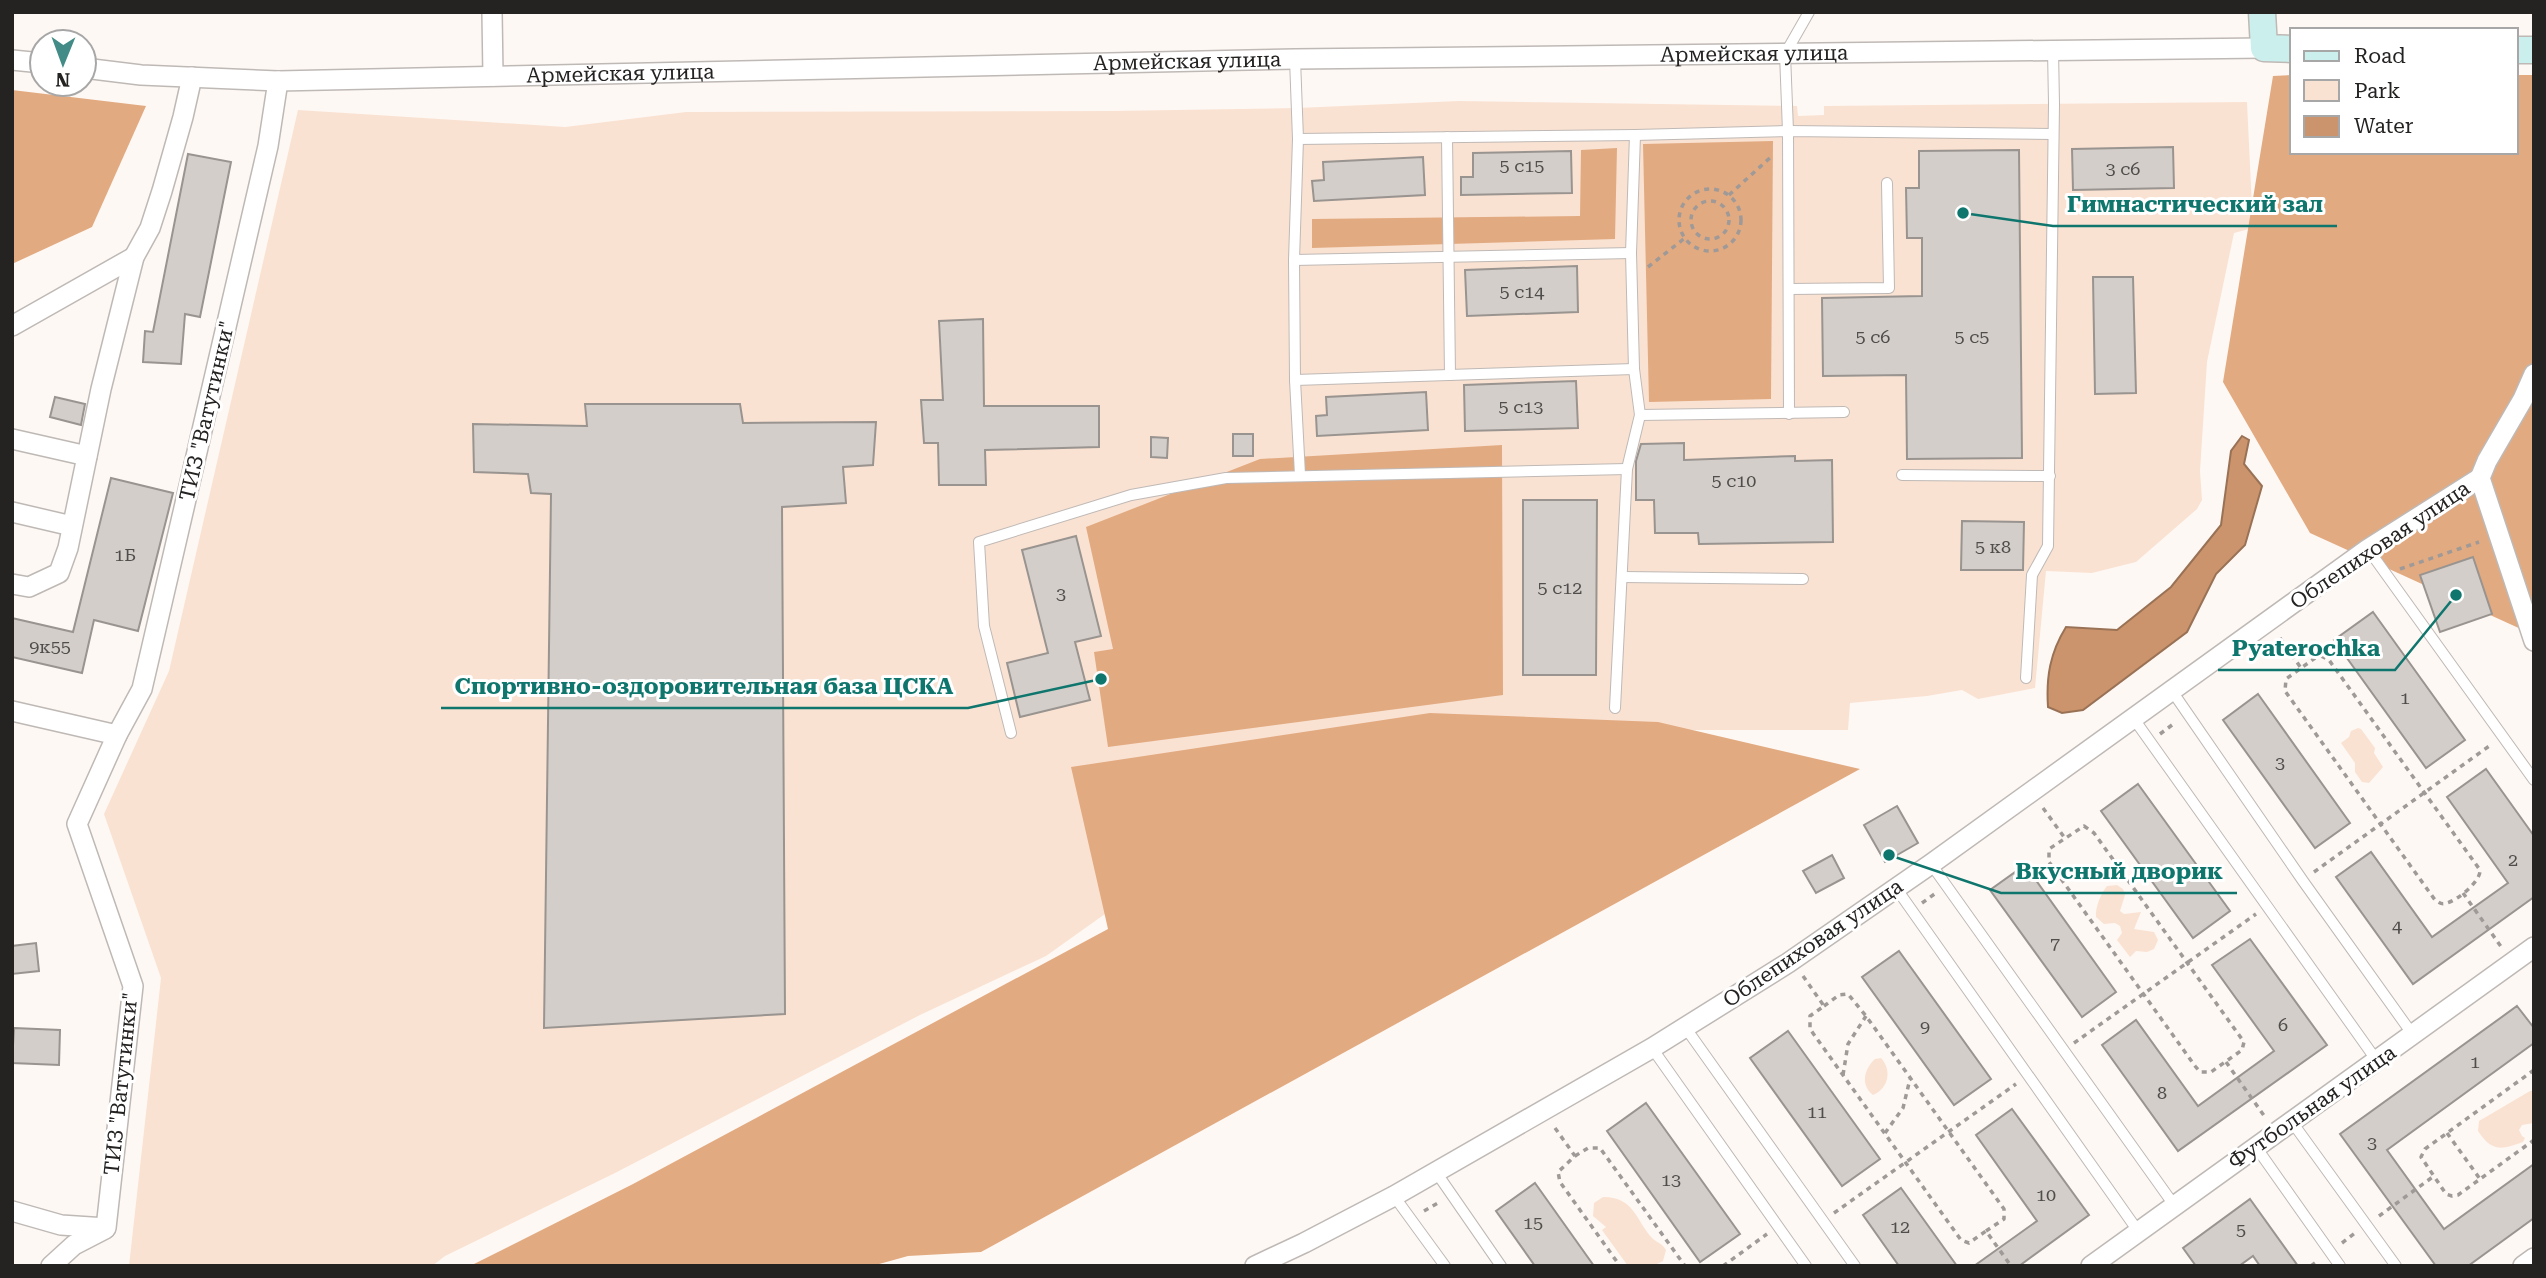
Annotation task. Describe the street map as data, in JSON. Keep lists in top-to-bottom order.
{
  "streets": {
    "street": [
      "Армейская улица",
      "ТИЗ \"Ватутинки\"",
      "Облепиховая улица",
      "Футбольная улица"
    ]
  },
  "crossings": [
    ["Армейская улица", "ТИЗ \"Ватутинки\""]
  ],
  "places": [
    "Гимнастический зал",
    "Pyaterochka",
    "Спортивно-оздоровительная база ЦСКА",
    "Вкусный дворик"
  ],
  "house_numbers": [
    "5 с15",
    "3 с6",
    "5 с14",
    "5 с6",
    "5 с5",
    "5 с13",
    "5 с10",
    "5 к8",
    "1Б",
    "5 с12",
    "3",
    "9к55",
    "1",
    "3",
    "2",
    "4",
    "7",
    "6",
    "9",
    "1",
    "8",
    "11",
    "3",
    "13",
    "10",
    "15",
    "12",
    "5"
  ],
  "legend": ["Road", "Park", "Water"],
  "north": "bottom"
}
